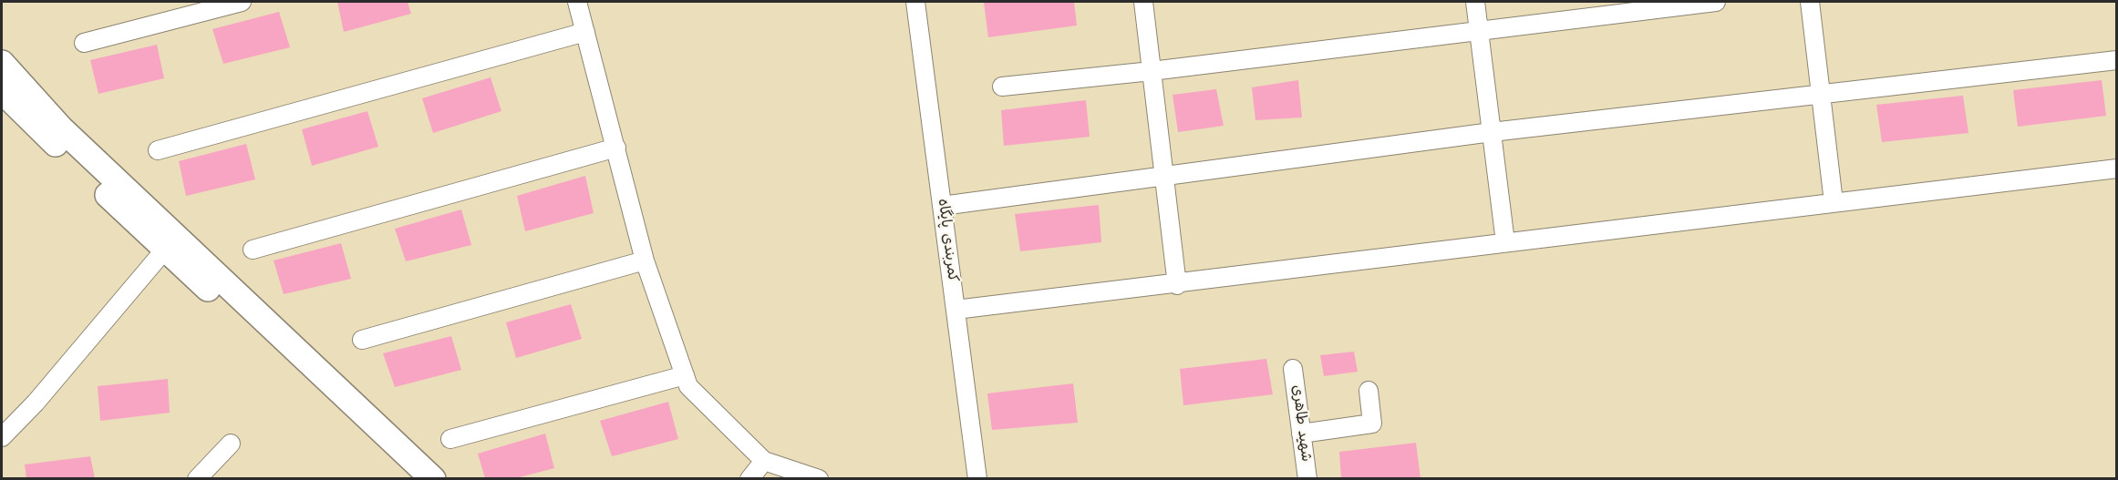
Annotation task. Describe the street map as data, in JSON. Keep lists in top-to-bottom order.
{
  "streets": {
    "street": ["کمربندی پایگاه", "شهید طاهری"]
  }
}
